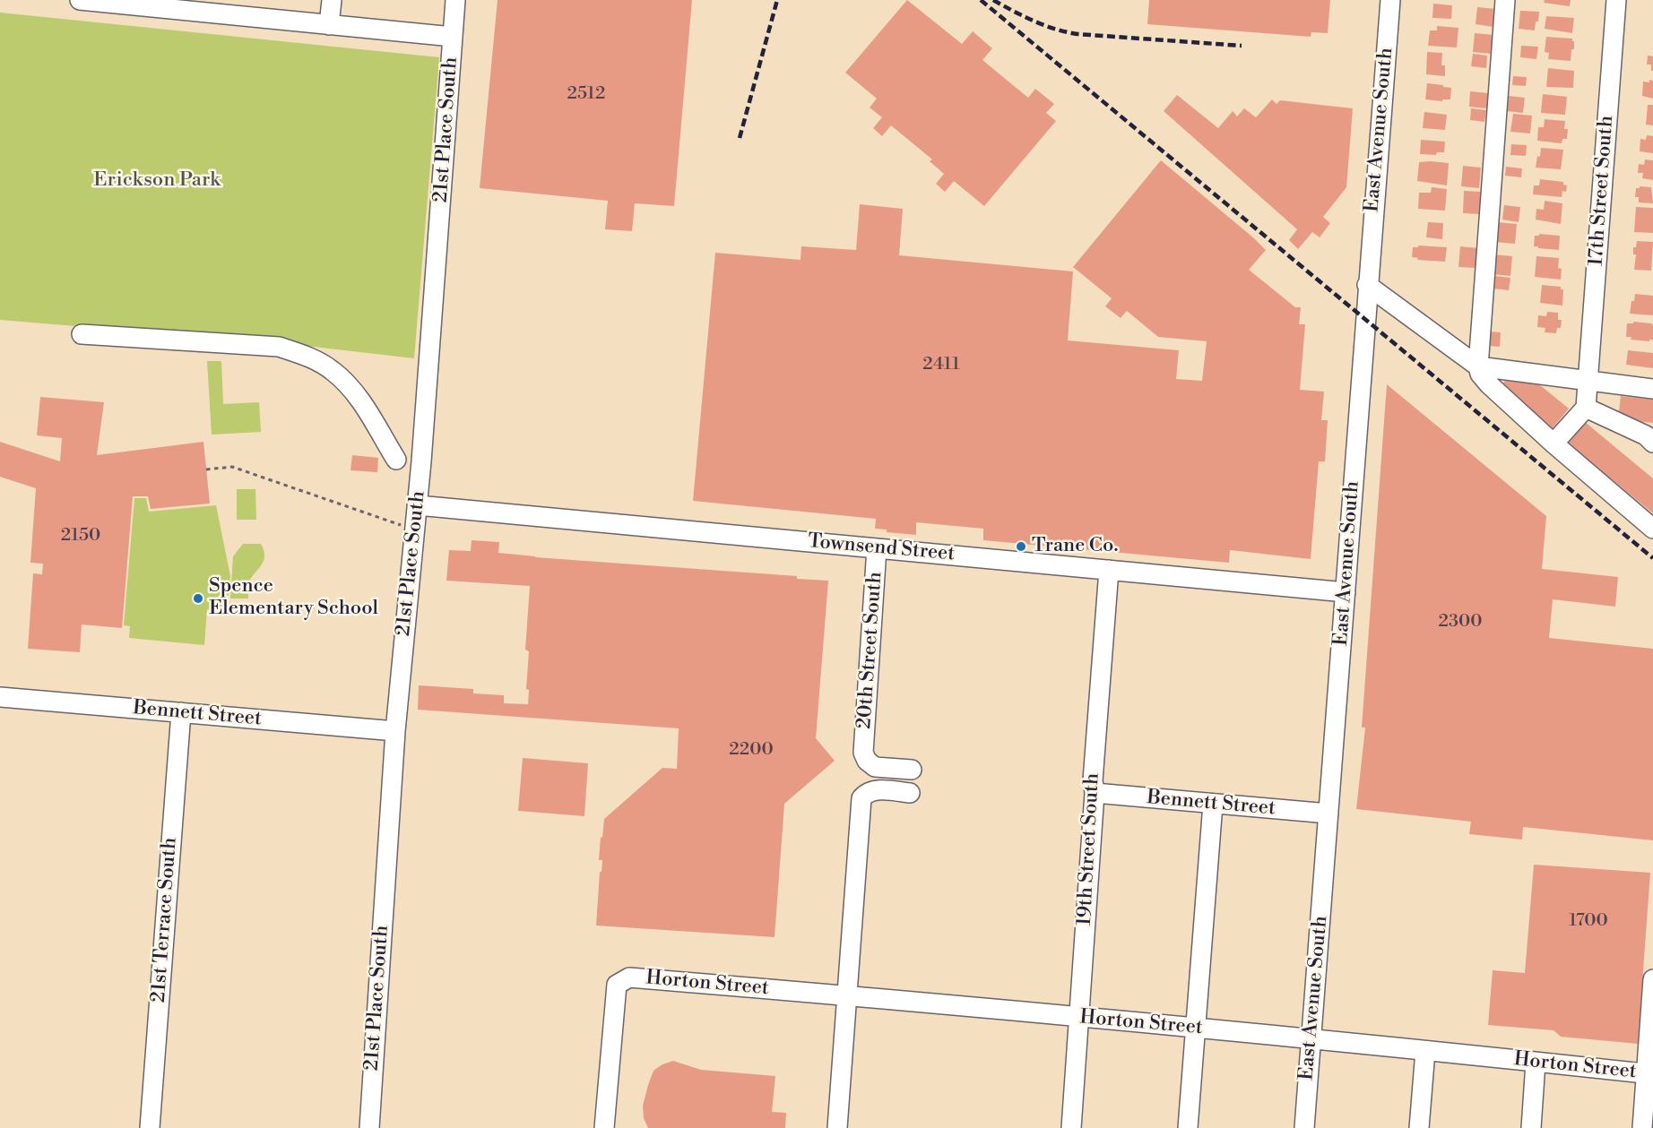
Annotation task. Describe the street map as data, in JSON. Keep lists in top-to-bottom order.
{
  "streets": {
    "street": [
      "21st Place South",
      "East Avenue South",
      "17th Street South",
      "Townsend Street",
      "20th Street South",
      "Bennett Street",
      "19th Street South",
      "21st Terrace South",
      "Horton Street"
    ]
  },
  "crossings": [
    ["21st Place South", "Townsend Street"],
    ["21st Place South", "Bennett Street"],
    ["East Avenue South", "Townsend Street"],
    ["East Avenue South", "Bennett Street"],
    ["East Avenue South", "Horton Street"],
    ["Townsend Street", "20th Street South"],
    ["Townsend Street", "19th Street South"],
    ["Bennett Street", "19th Street South"],
    ["Bennett Street", "21st Terrace South"],
    ["19th Street South", "Horton Street"]
  ],
  "parks": ["Erickson Park"],
  "places": ["Trane Co.", "Spence Elementary School"],
  "house_numbers": [
    "2512",
    "2411",
    "2150",
    "2300",
    "2200",
    "1700"
  ]
}
